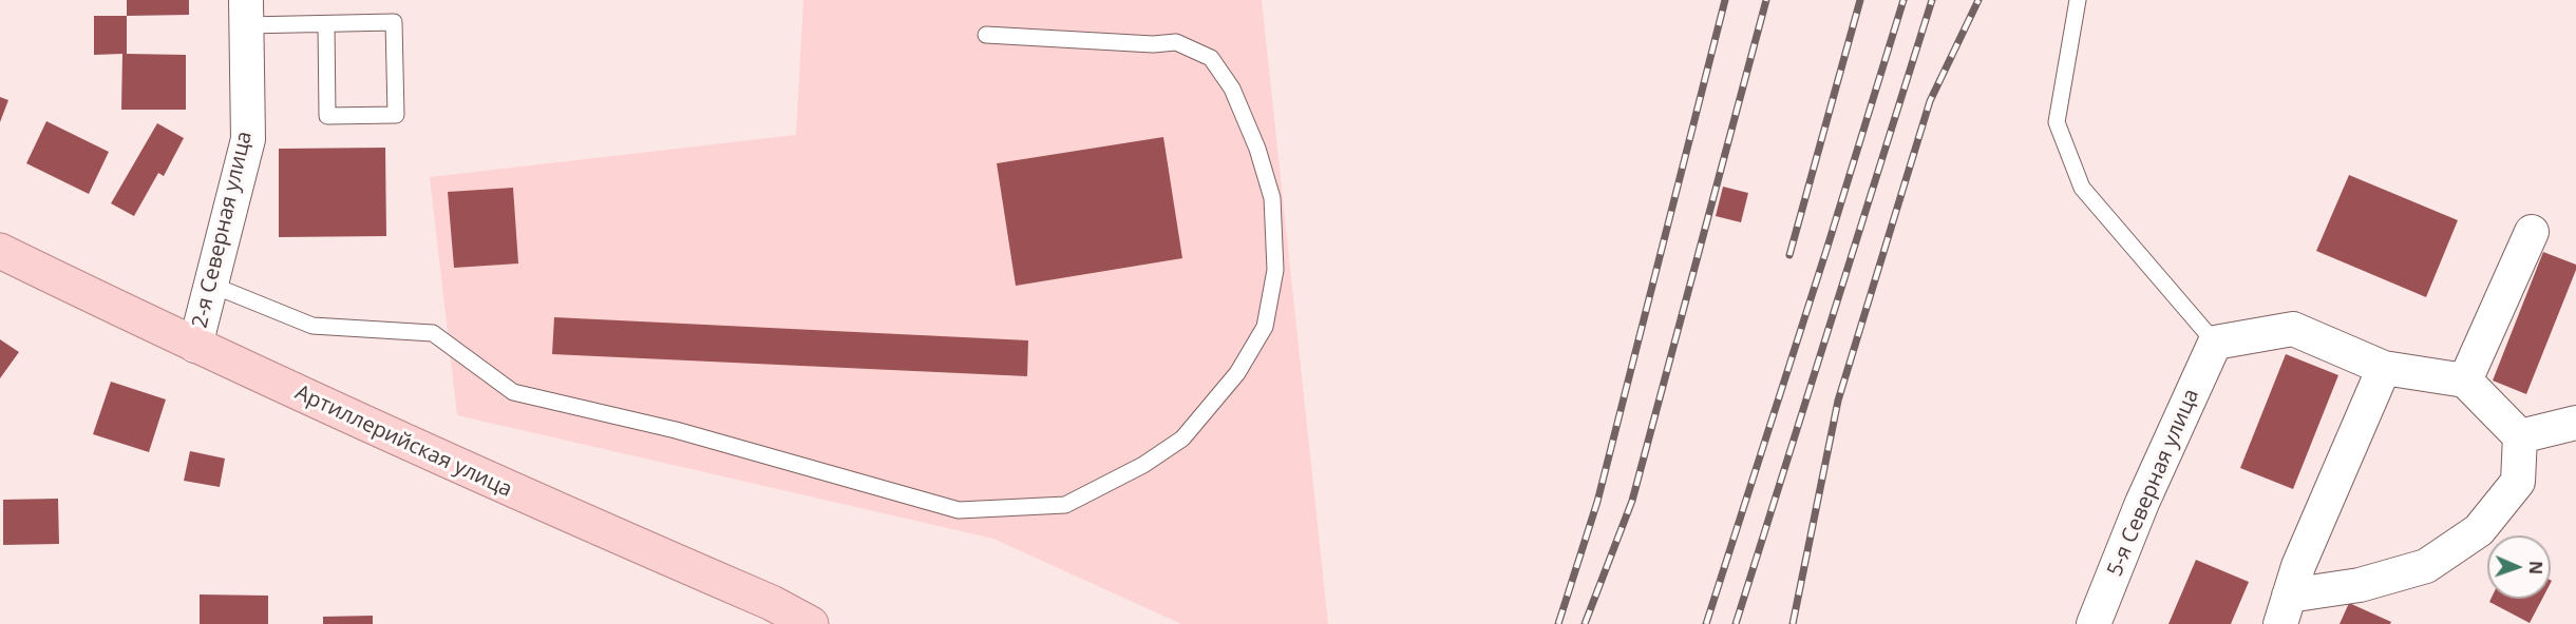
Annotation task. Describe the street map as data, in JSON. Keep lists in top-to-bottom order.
{
  "streets": {
    "main road": ["Артиллерийская улица"],
    "street": ["2-я Северная улица", "5-я Северная улица"]
  },
  "crossings": [
    ["2-я Северная улица", "Артиллерийская улица"]
  ],
  "north": "right"
}
